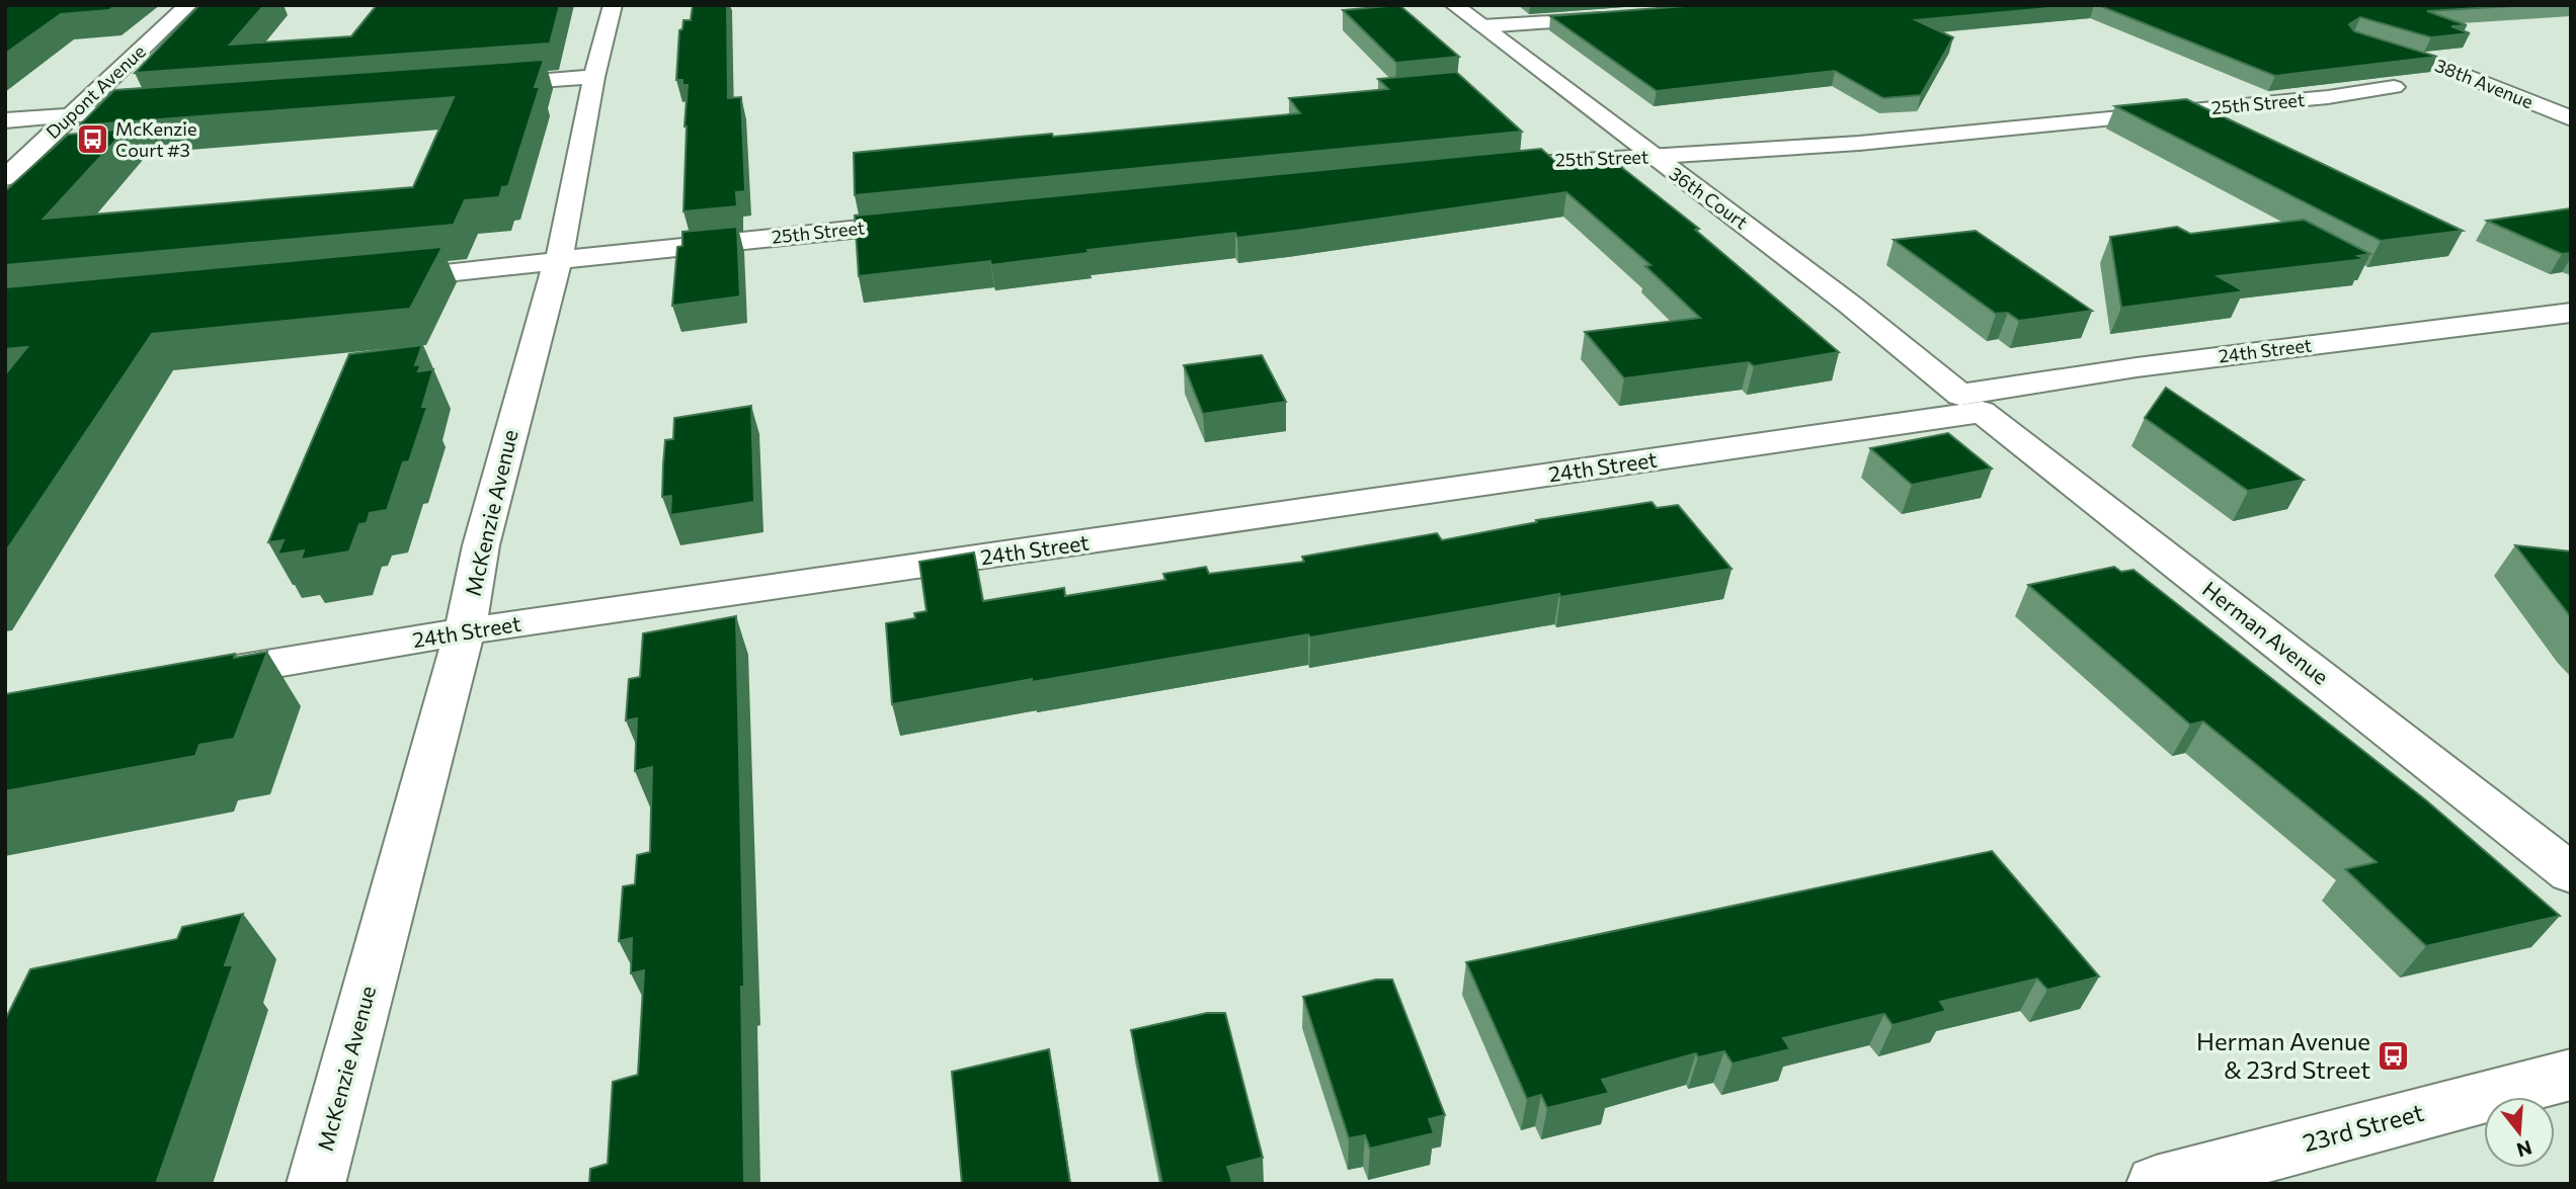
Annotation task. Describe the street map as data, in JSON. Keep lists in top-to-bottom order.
{
  "streets": {
    "street": [
      "38th Avenue",
      "Dupont Avenue",
      "25th Street",
      "36th Court",
      "24th Street",
      "McKenzie Avenue",
      "Herman Avenue",
      "23rd Street"
    ]
  },
  "crossings": [
    ["25th Street", "36th Court"],
    ["25th Street", "McKenzie Avenue"],
    ["36th Court", "24th Street"],
    ["36th Court", "Herman Avenue"],
    ["24th Street", "McKenzie Avenue"],
    ["24th Street", "Herman Avenue"]
  ],
  "places": {
    "bus stop": ["McKenzie Court #3", "Herman Avenue & 23rd Street"]
  },
  "north": "bottom"
}
